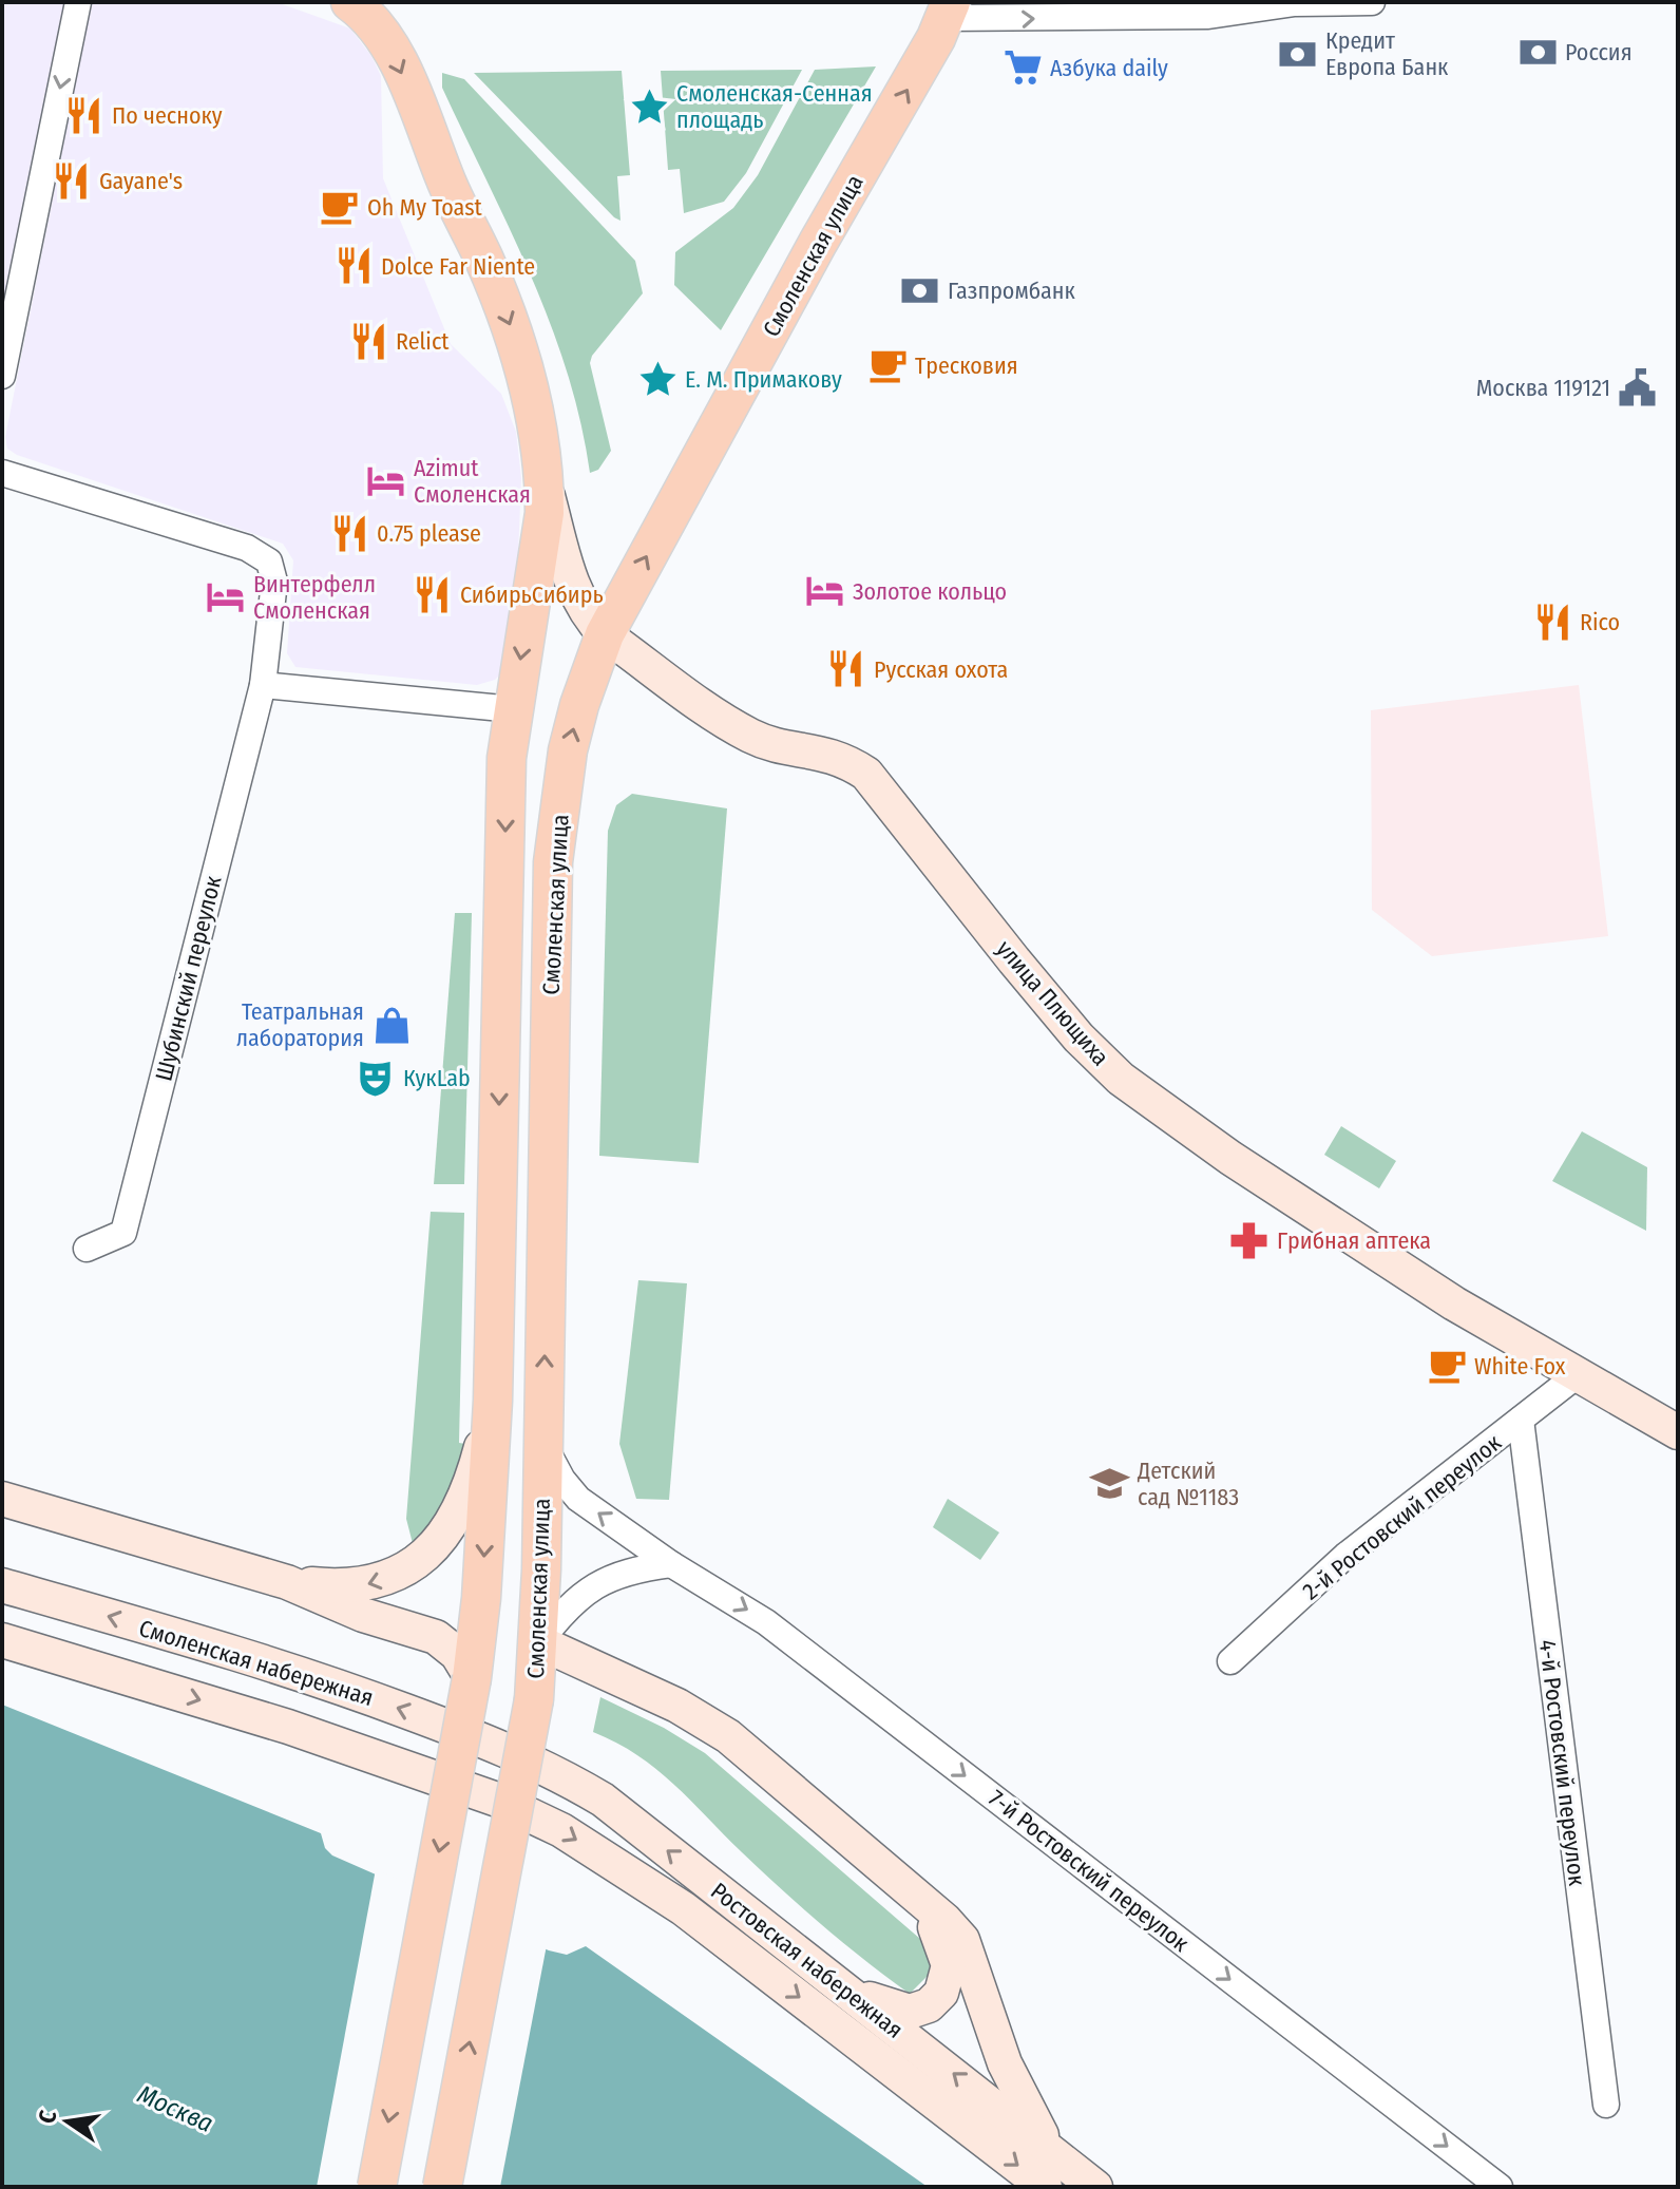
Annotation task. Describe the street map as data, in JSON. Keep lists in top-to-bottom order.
{
  "streets": {
    "main road": [
      "Смоленская улица",
      "улица Плющиха",
      "Смоленская набережная",
      "Ростовская набережная"
    ],
    "street": [
      "Шубинский переулок",
      "2-й Ростовский переулок",
      "4-й Ростовский переулок",
      "7-й Ростовский переулок"
    ]
  },
  "crossings": [
    ["Смоленская улица", "улица Плющиха"],
    ["Смоленская улица", "7-й Ростовский переулок"],
    ["улица Плющиха", "2-й Ростовский переулок"],
    ["2-й Ростовский переулок", "4-й Ростовский переулок"],
    ["Смоленская набережная", "Ростовская набережная"]
  ],
  "water": ["Москва"],
  "places": {
    "bank": ["Россия", "Кредит Европа Банк", "Газпромбанк"],
    "supermarket": ["Азбука daily"],
    "place": ["Смоленская-Сенная площадь", "Е. М. Примакову"],
    "restaurant": [
      "По чесноку",
      "Gayane's",
      "Dolce Far Niente",
      "Relict",
      "0.75 please",
      "СибирьСибирь",
      "Rico",
      "Русская охота"
    ],
    "cafe": ["Oh My Toast", "Тресковия", "White Fox"],
    "public building": ["Москва 119121"],
    "hotel": ["Azimut Смоленская", "Золотое кольцо", "Винтерфелл Смоленская"],
    "shop": ["Театральная лаборатория"],
    "theatre": ["КукLab"],
    "pharmacy": ["Грибная аптека"],
    "school or university": ["Детский сад №1183"]
  },
  "north": "left"
}
